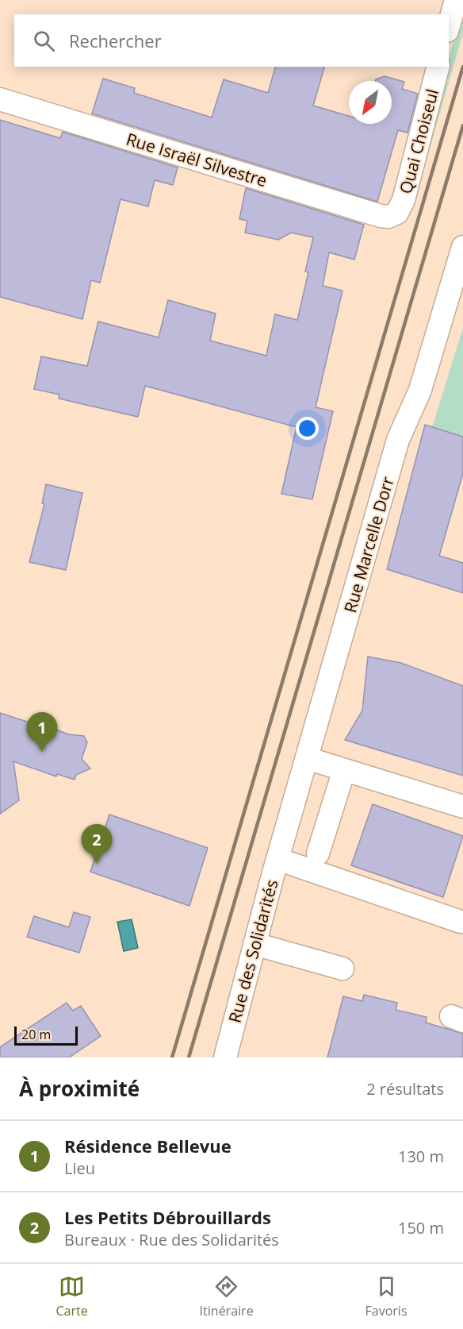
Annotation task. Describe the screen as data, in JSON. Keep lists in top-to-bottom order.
{
  "streets": {
    "street": [
      "Quai Choiseul",
      "Rue Israël Silvestre",
      "Rue Marcelle Dorr",
      "Rue des Solidarités"
    ]
  },
  "crossings": [
    ["Quai Choiseul", "Rue Israël Silvestre"],
    ["Rue Marcelle Dorr", "Rue des Solidarités"]
  ],
  "scale_bar": "20 m",
  "north": "bottom left",
  "page": {
    "search": "Rechercher",
    "pins": ["1", "2"],
    "scale": "20 m",
    "heading": ["À proximité", "2 résultats"],
    "list": [
      {
        "mark": "1",
        "name": "Résidence Bellevue",
        "note": "Lieu",
        "value": "130 m"
      },
      {
        "mark": "2",
        "name": "Les Petits Débrouillards",
        "note": "Bureaux · Rue des Solidarités",
        "value": "150 m"
      }
    ],
    "nav": ["Carte", "Itinéraire", "Favoris"]
  }
}
